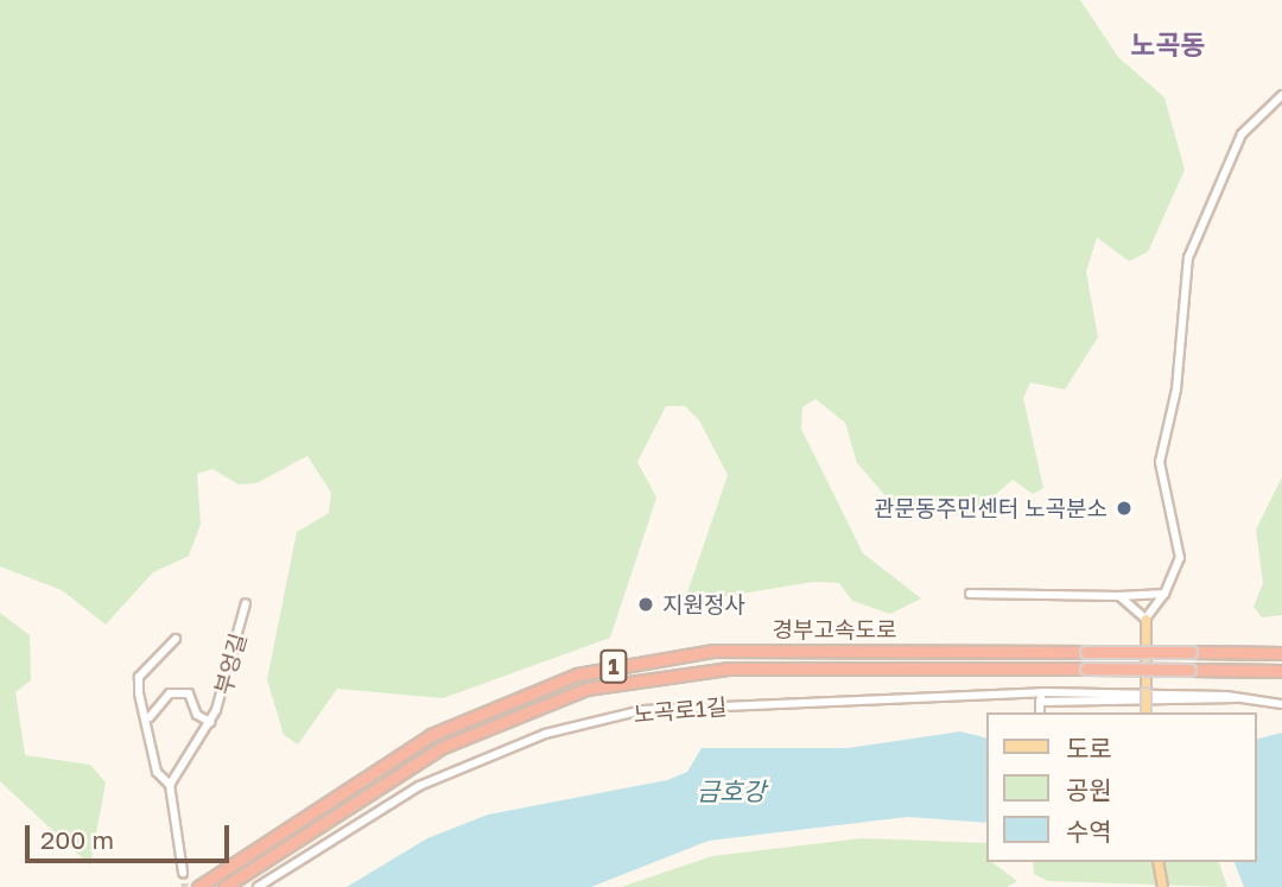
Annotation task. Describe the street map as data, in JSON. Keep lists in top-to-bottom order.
{
  "streets": {
    "highway": ["경부고속도로", "1"],
    "street": ["부엉길", "노곡로1길"]
  },
  "districts": ["노곡동"],
  "water": ["금호강"],
  "places": ["관문동주민센터 노곡분소", "지원정사"],
  "legend": ["도로", "공원", "수역"],
  "scale_bar": "200 m"
}
